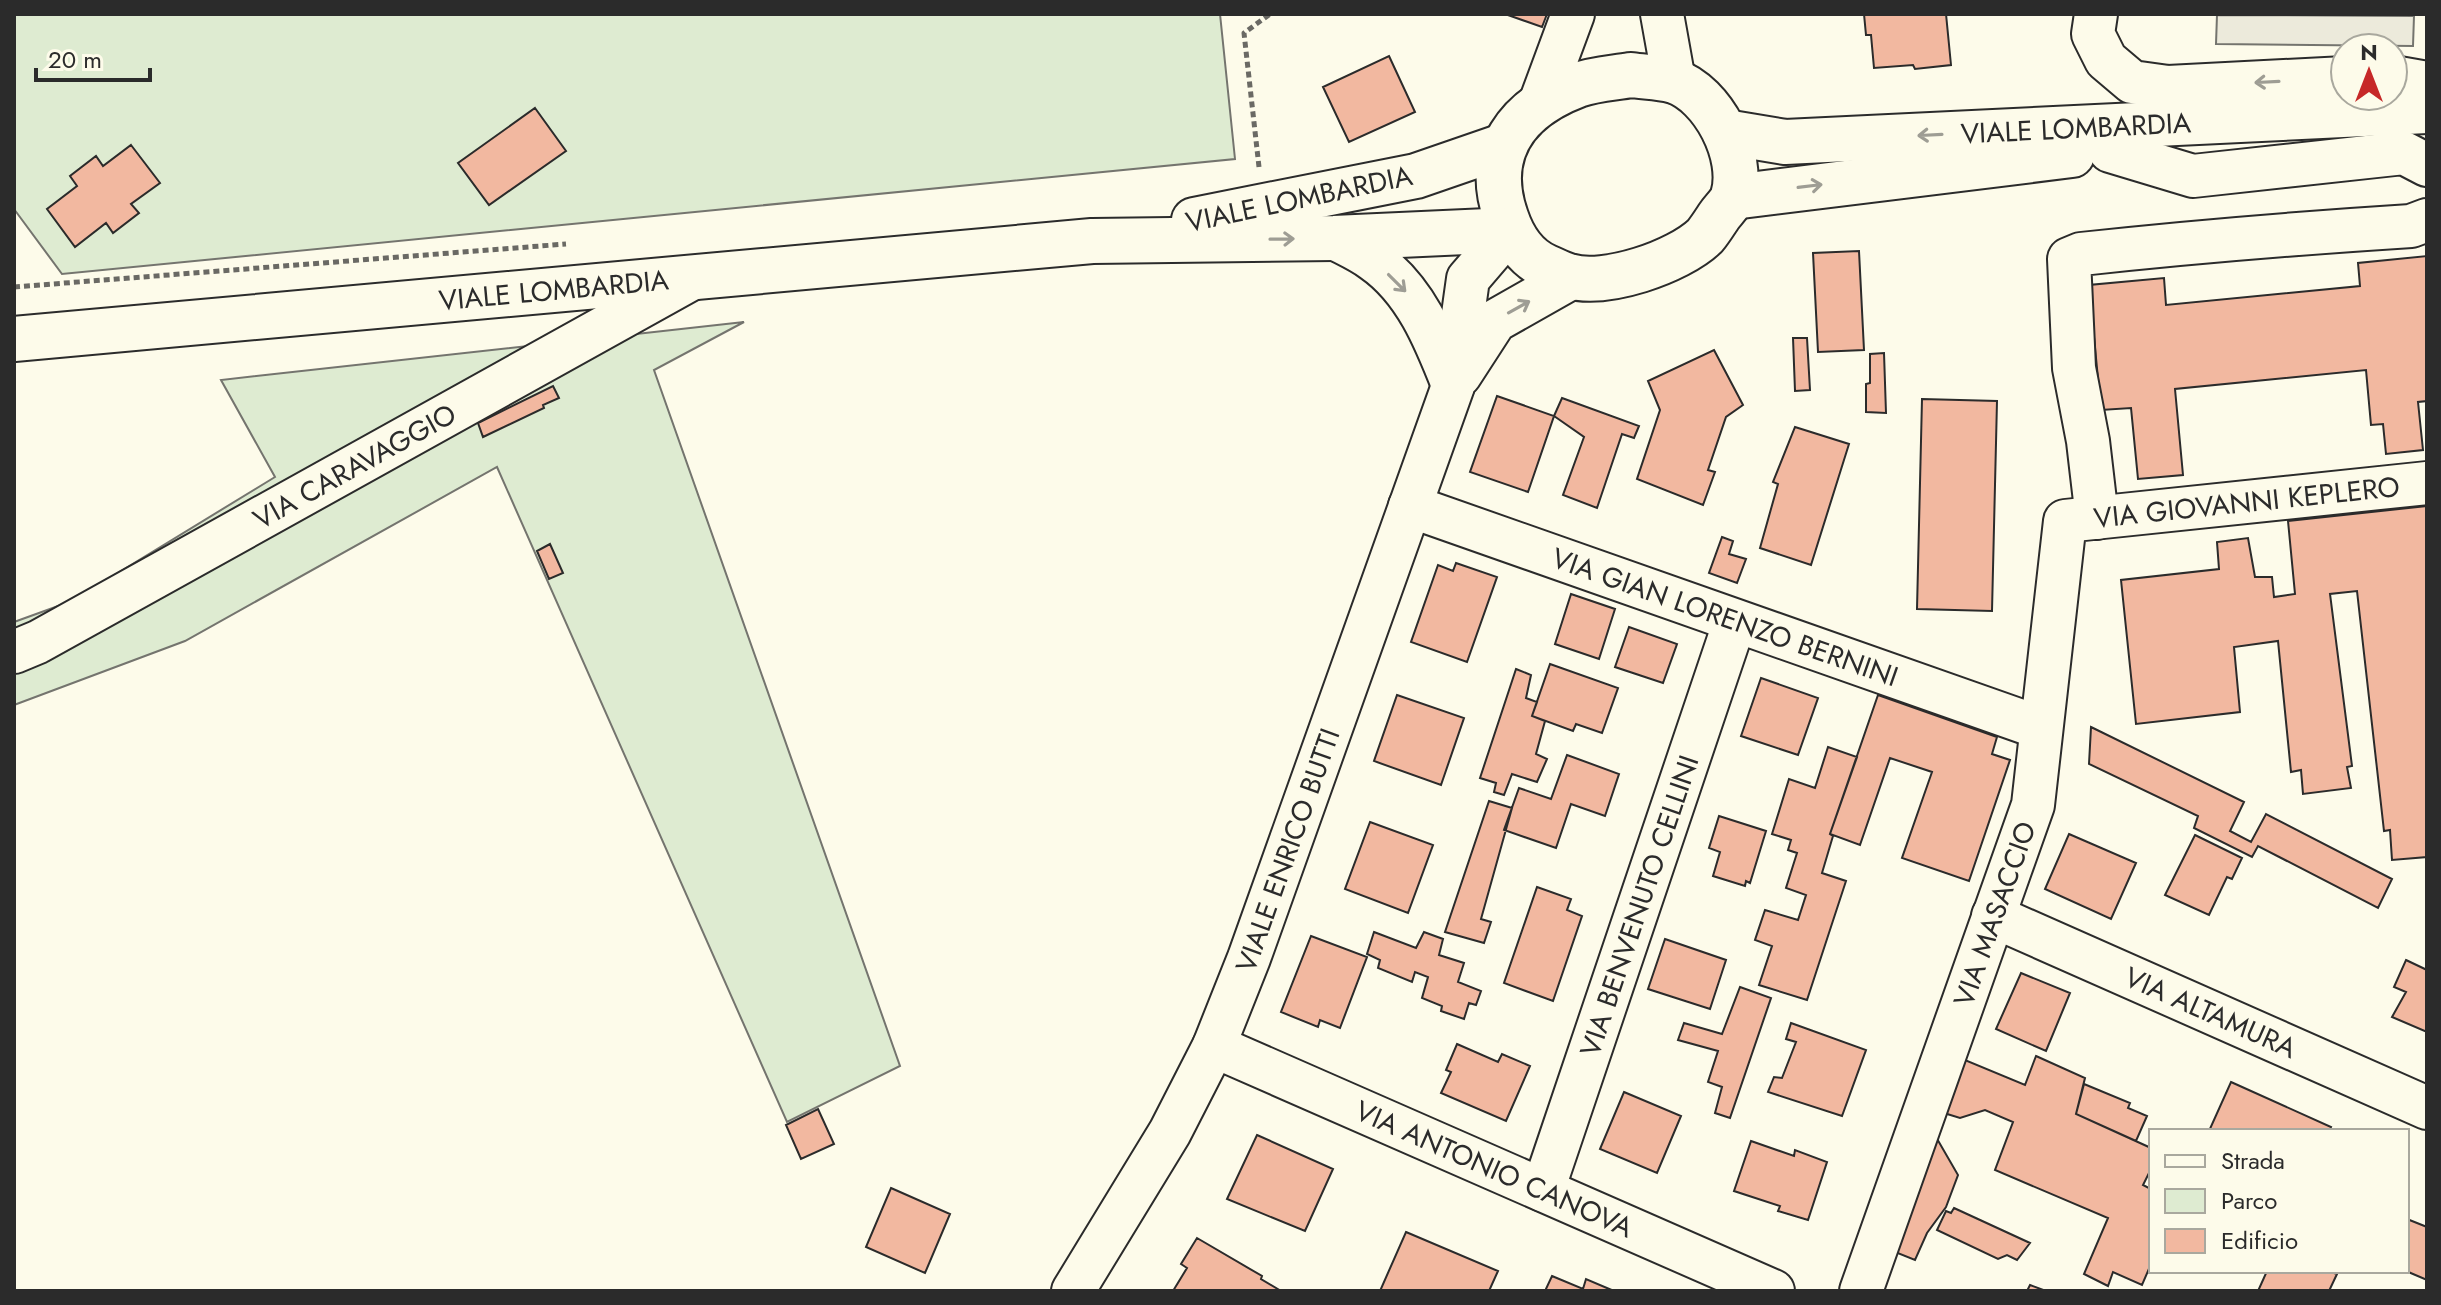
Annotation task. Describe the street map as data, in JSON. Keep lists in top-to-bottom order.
{
  "streets": {
    "main road": ["VIALE LOMBARDIA"],
    "street": [
      "VIA CARAVAGGIO",
      "VIA GIOVANNI KEPLERO",
      "VIA GIAN LORENZO BERNINI",
      "VIALE ENRICO BUTTI",
      "VIA BENVENUTO CELLINI",
      "VIA MASACCIO",
      "VIA ALTAMURA",
      "VIA ANTONIO CANOVA"
    ]
  },
  "crossings": [
    ["VIALE LOMBARDIA", "VIA CARAVAGGIO"],
    ["VIA GIOVANNI KEPLERO", "VIA MASACCIO"],
    ["VIA GIAN LORENZO BERNINI", "VIALE ENRICO BUTTI"],
    ["VIA GIAN LORENZO BERNINI", "VIA BENVENUTO CELLINI"],
    ["VIA GIAN LORENZO BERNINI", "VIA MASACCIO"],
    ["VIALE ENRICO BUTTI", "VIA ANTONIO CANOVA"],
    ["VIA BENVENUTO CELLINI", "VIA ANTONIO CANOVA"],
    ["VIA MASACCIO", "VIA ALTAMURA"]
  ],
  "legend": ["Strada", "Parco", "Edificio"],
  "scale_bar": "20 m",
  "north": "top"
}
